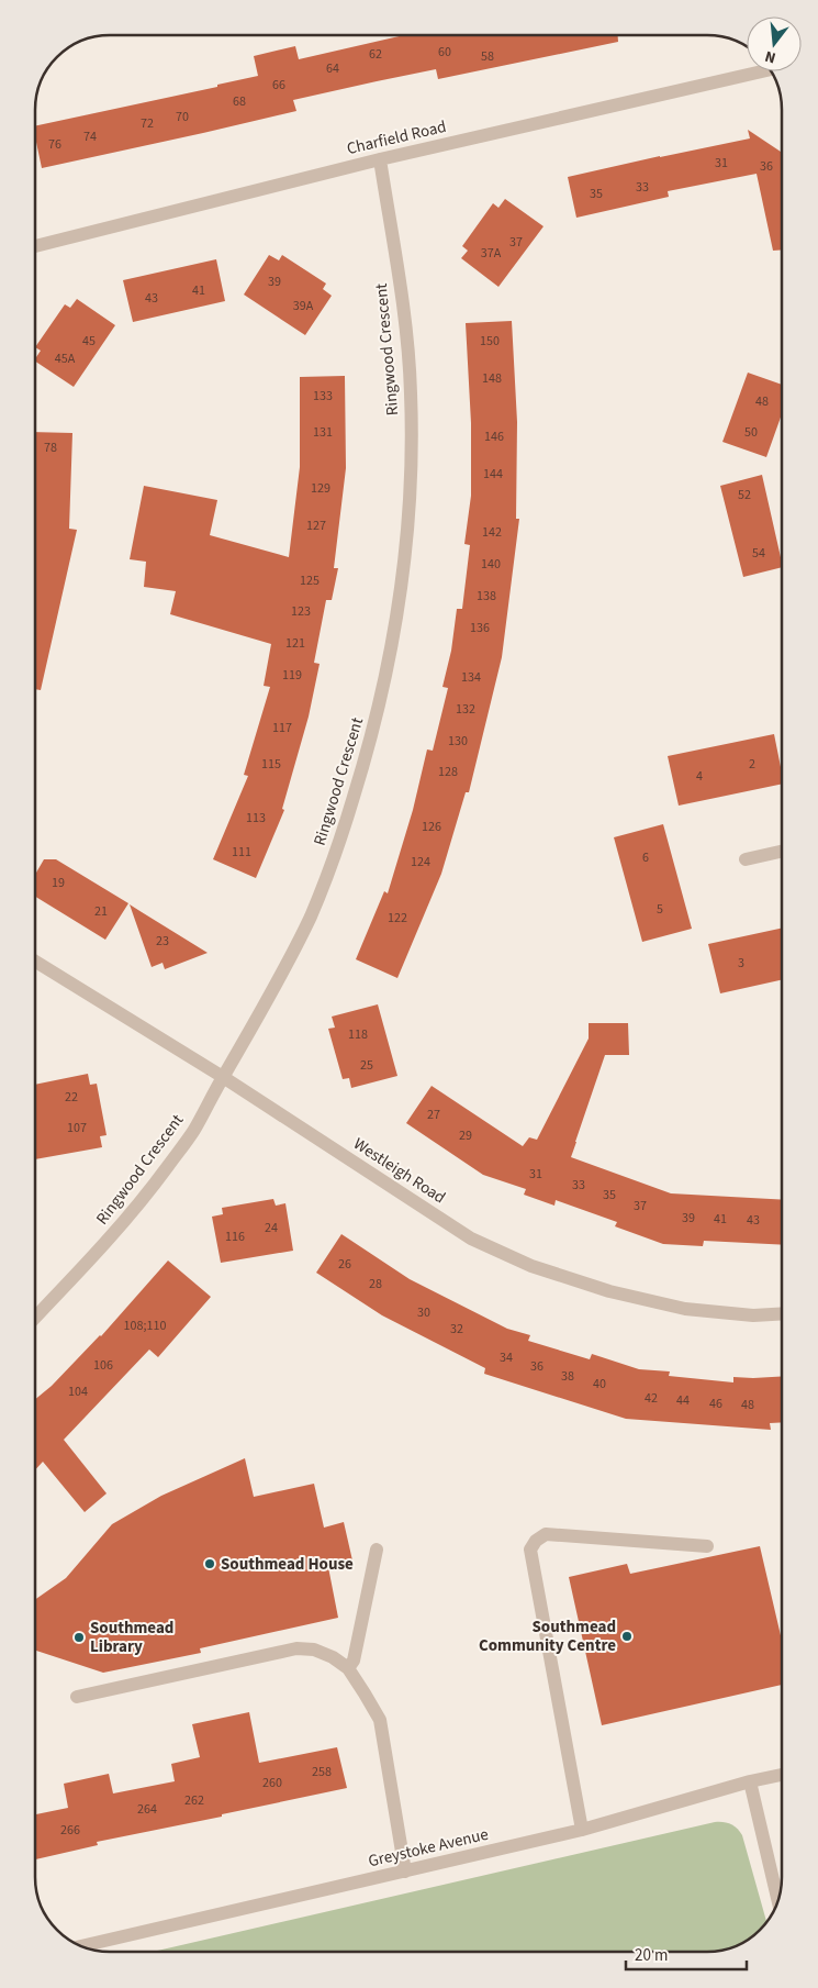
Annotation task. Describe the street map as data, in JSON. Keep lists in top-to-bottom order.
{
  "streets": {
    "street": [
      "Charfield Road",
      "Ringwood Crescent",
      "Westleigh Road",
      "Greystoke Avenue"
    ]
  },
  "crossings": [
    ["Charfield Road", "Ringwood Crescent"],
    ["Ringwood Crescent", "Westleigh Road"]
  ],
  "places": ["Southmead House", "Southmead Community Centre", "Southmead Library"],
  "house_numbers": [
    "60",
    "62",
    "58",
    "64",
    "66",
    "68",
    "70",
    "72",
    "74",
    "76",
    "31",
    "36",
    "33",
    "35",
    "37",
    "37A",
    "39",
    "41",
    "43",
    "39A",
    "45",
    "150",
    "45A",
    "148",
    "133",
    "48",
    "131",
    "50",
    "146",
    "78",
    "144",
    "129",
    "52",
    "127",
    "142",
    "54",
    "140",
    "125",
    "138",
    "123",
    "136",
    "121",
    "119",
    "134",
    "132",
    "117",
    "130",
    "115",
    "2",
    "128",
    "4",
    "113",
    "126",
    "111",
    "6",
    "124",
    "19",
    "5",
    "21",
    "122",
    "23",
    "3",
    "118",
    "25",
    "22",
    "27",
    "107",
    "29",
    "31",
    "33",
    "35",
    "37",
    "39",
    "41",
    "43",
    "24",
    "116",
    "26",
    "28",
    "30",
    "108;110",
    "32",
    "34",
    "106",
    "36",
    "38",
    "40",
    "104",
    "42",
    "44",
    "46",
    "48",
    "258",
    "260",
    "262",
    "264",
    "266"
  ],
  "scale_bar": "20 m",
  "north": "bottom"
}
